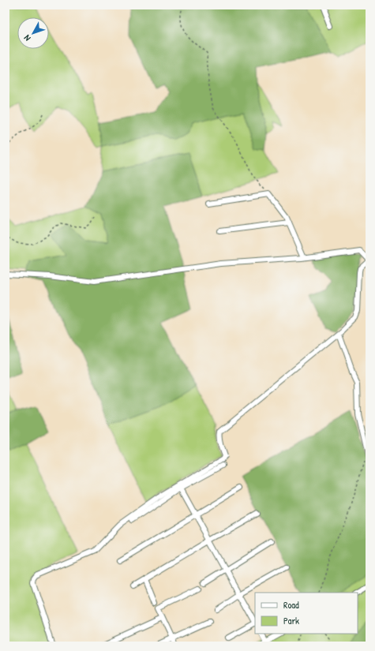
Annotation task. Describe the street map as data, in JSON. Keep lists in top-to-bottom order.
{
  "legend": ["Road", "Park"],
  "north": "bottom left"
}
